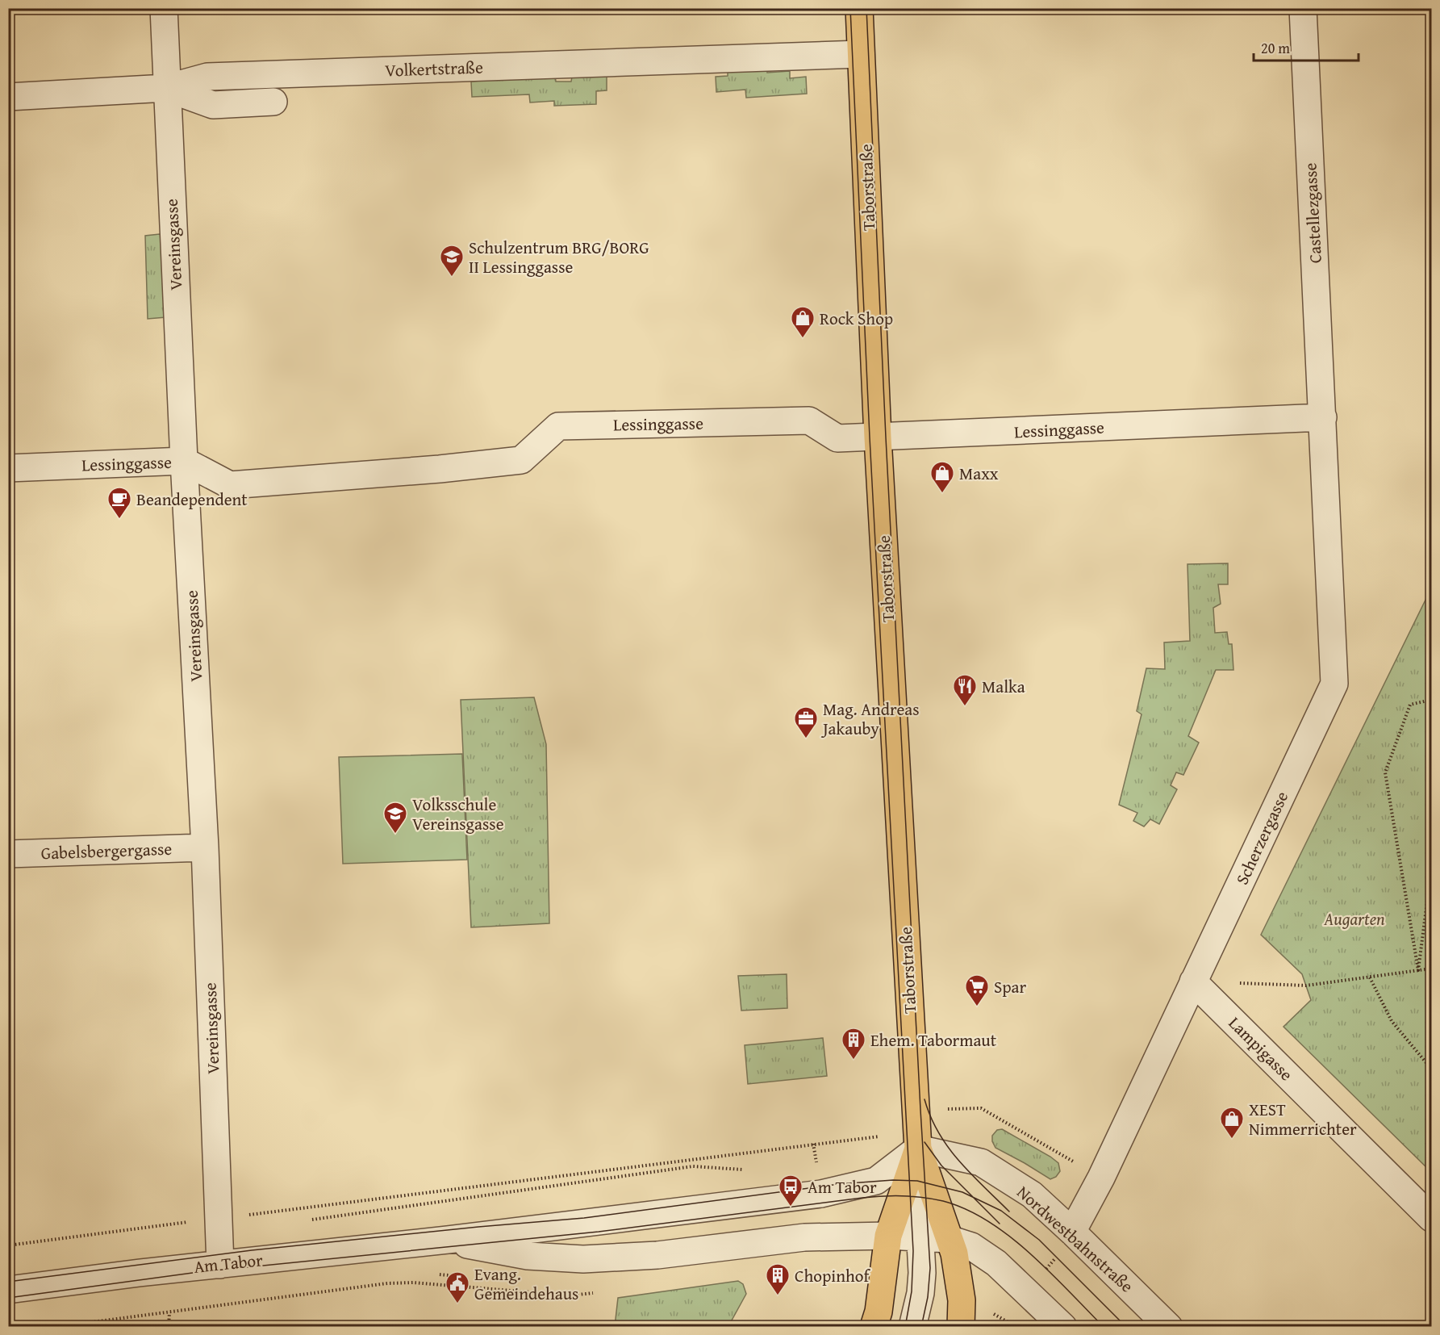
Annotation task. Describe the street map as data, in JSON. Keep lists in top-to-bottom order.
{
  "streets": {
    "main road": ["Taborstraße"],
    "street": [
      "Volkertstraße",
      "Castellezgasse",
      "Vereinsgasse",
      "Lessinggasse",
      "Scherzergasse",
      "Gabelsbergergasse",
      "Lampigasse",
      "Nordwestbahnstraße",
      "Am Tabor"
    ]
  },
  "crossings": [
    ["Volkertstraße", "Taborstraße"],
    ["Volkertstraße", "Vereinsgasse"],
    ["Taborstraße", "Lessinggasse"],
    ["Taborstraße", "Nordwestbahnstraße"],
    ["Taborstraße", "Am Tabor"],
    ["Castellezgasse", "Lessinggasse"],
    ["Castellezgasse", "Scherzergasse"],
    ["Vereinsgasse", "Lessinggasse"],
    ["Vereinsgasse", "Gabelsbergergasse"],
    ["Vereinsgasse", "Am Tabor"],
    ["Lessinggasse", "Scherzergasse"],
    ["Scherzergasse", "Lampigasse"],
    ["Scherzergasse", "Nordwestbahnstraße"],
    ["Nordwestbahnstraße", "Am Tabor"]
  ],
  "parks": ["Augarten"],
  "places": {
    "school or university": ["Schulzentrum BRG/BORG II Lessinggasse", "Volksschule Vereinsgasse"],
    "shop": ["Rock Shop", "Maxx", "XEST Nimmerrichter"],
    "cafe": ["Beandependent"],
    "restaurant": ["Malka"],
    "office": ["Mag. Andreas Jakauby"],
    "supermarket": ["Spar"],
    "building": ["Ehem. Tabormaut", "Chopinhof"],
    "bus stop": ["Am Tabor"],
    "public building": ["Evang. Gemeindehaus"]
  },
  "scale_bar": "20 m"
}
